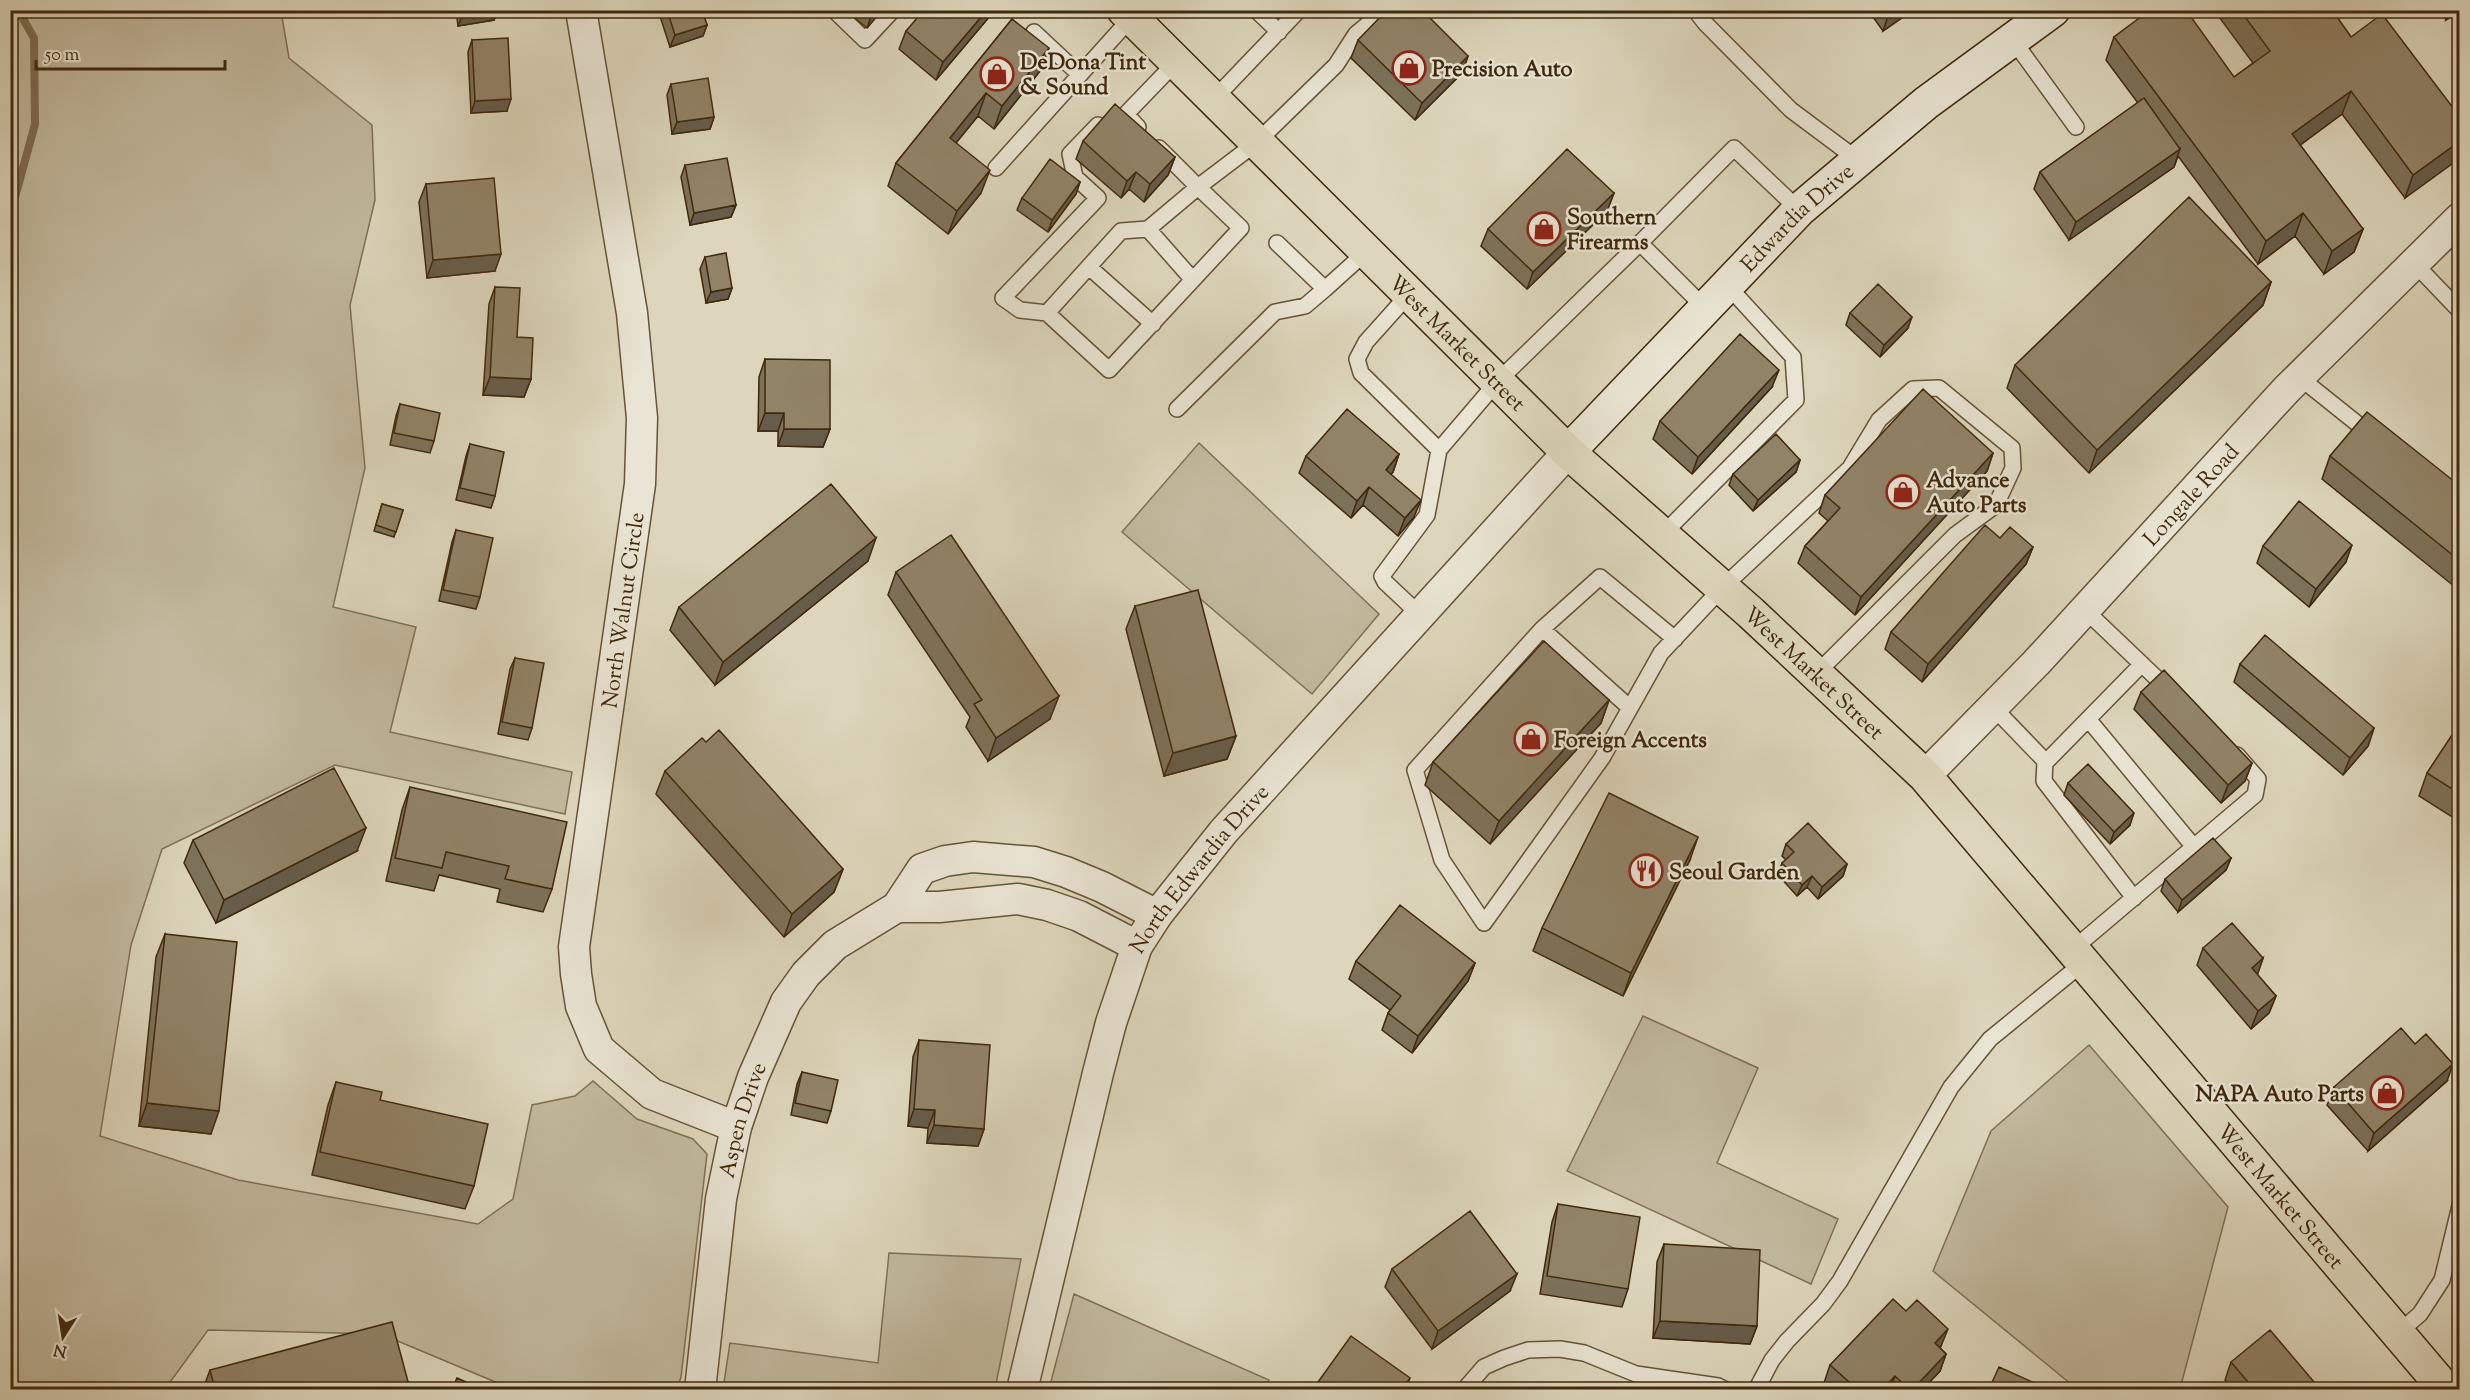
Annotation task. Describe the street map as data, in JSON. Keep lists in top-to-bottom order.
{
  "streets": {
    "main road": ["Edwardia Drive", "West Market Street"],
    "street": [
      "Longale Road",
      "North Walnut Circle",
      "North Edwardia Drive",
      "Aspen Drive"
    ]
  },
  "crossings": [
    ["Edwardia Drive", "West Market Street"],
    ["Edwardia Drive", "North Edwardia Drive"],
    ["West Market Street", "Longale Road"],
    ["West Market Street", "North Edwardia Drive"],
    ["North Walnut Circle", "Aspen Drive"],
    ["North Edwardia Drive", "Aspen Drive"]
  ],
  "places": {
    "shop": [
      "Precision Auto",
      "DeDona Tint & Sound",
      "Southern Firearms",
      "Advance Auto Parts",
      "Foreign Accents",
      "NAPA Auto Parts"
    ],
    "restaurant": ["Seoul Garden"]
  },
  "scale_bar": "50 m",
  "north": "bottom"
}
